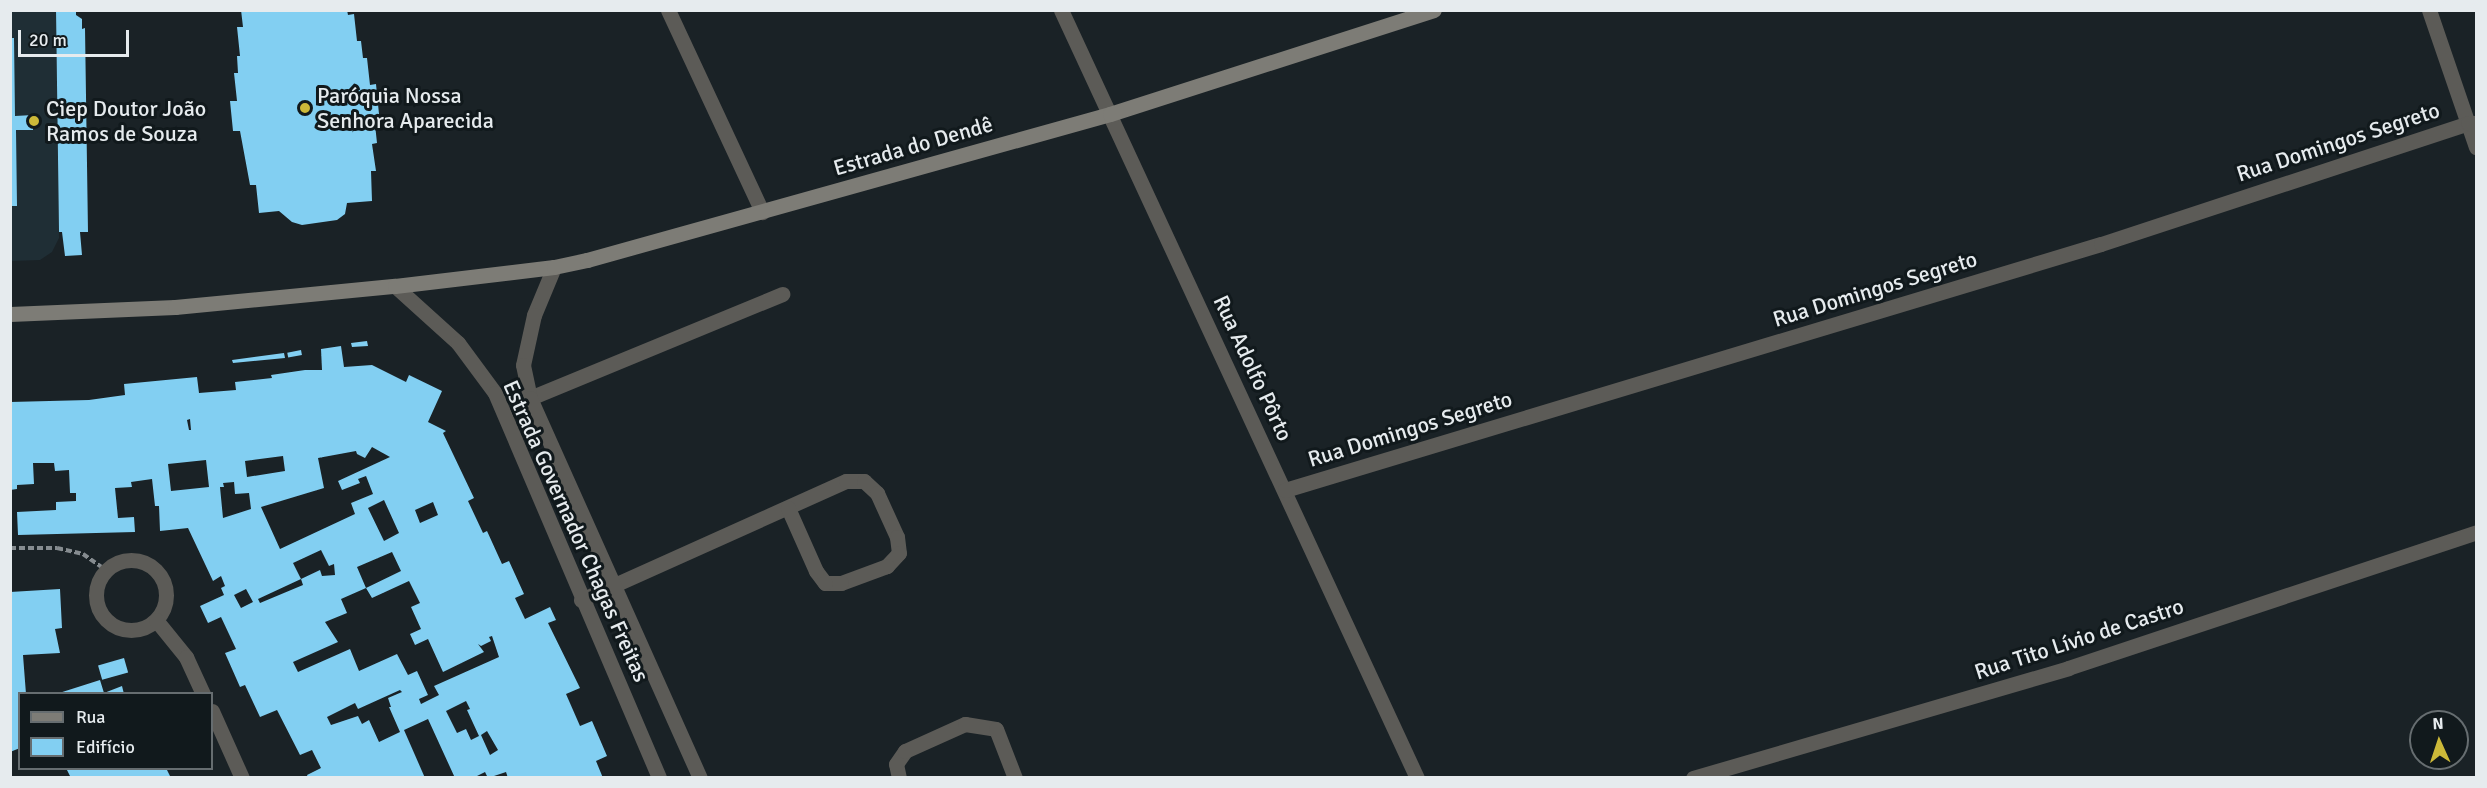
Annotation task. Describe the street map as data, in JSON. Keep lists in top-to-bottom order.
{
  "streets": {
    "main road": ["Estrada do Dendê"],
    "street": [
      "Rua Domingos Segreto",
      "Rua Adolfo Pôrto",
      "Estrada Governador Chagas Freitas",
      "Rua Tito Lívio de Castro"
    ]
  },
  "crossings": [
    ["Rua Domingos Segreto", "Rua Adolfo Pôrto"],
    ["Estrada do Dendê", "Rua Adolfo Pôrto"],
    ["Estrada do Dendê", "Estrada Governador Chagas Freitas"]
  ],
  "places": ["Paróquia Nossa Senhora Aparecida", "Ciep Doutor João Ramos de Souza"],
  "legend": ["Rua", "Edifício"],
  "scale_bar": "20 m",
  "north": "top"
}
